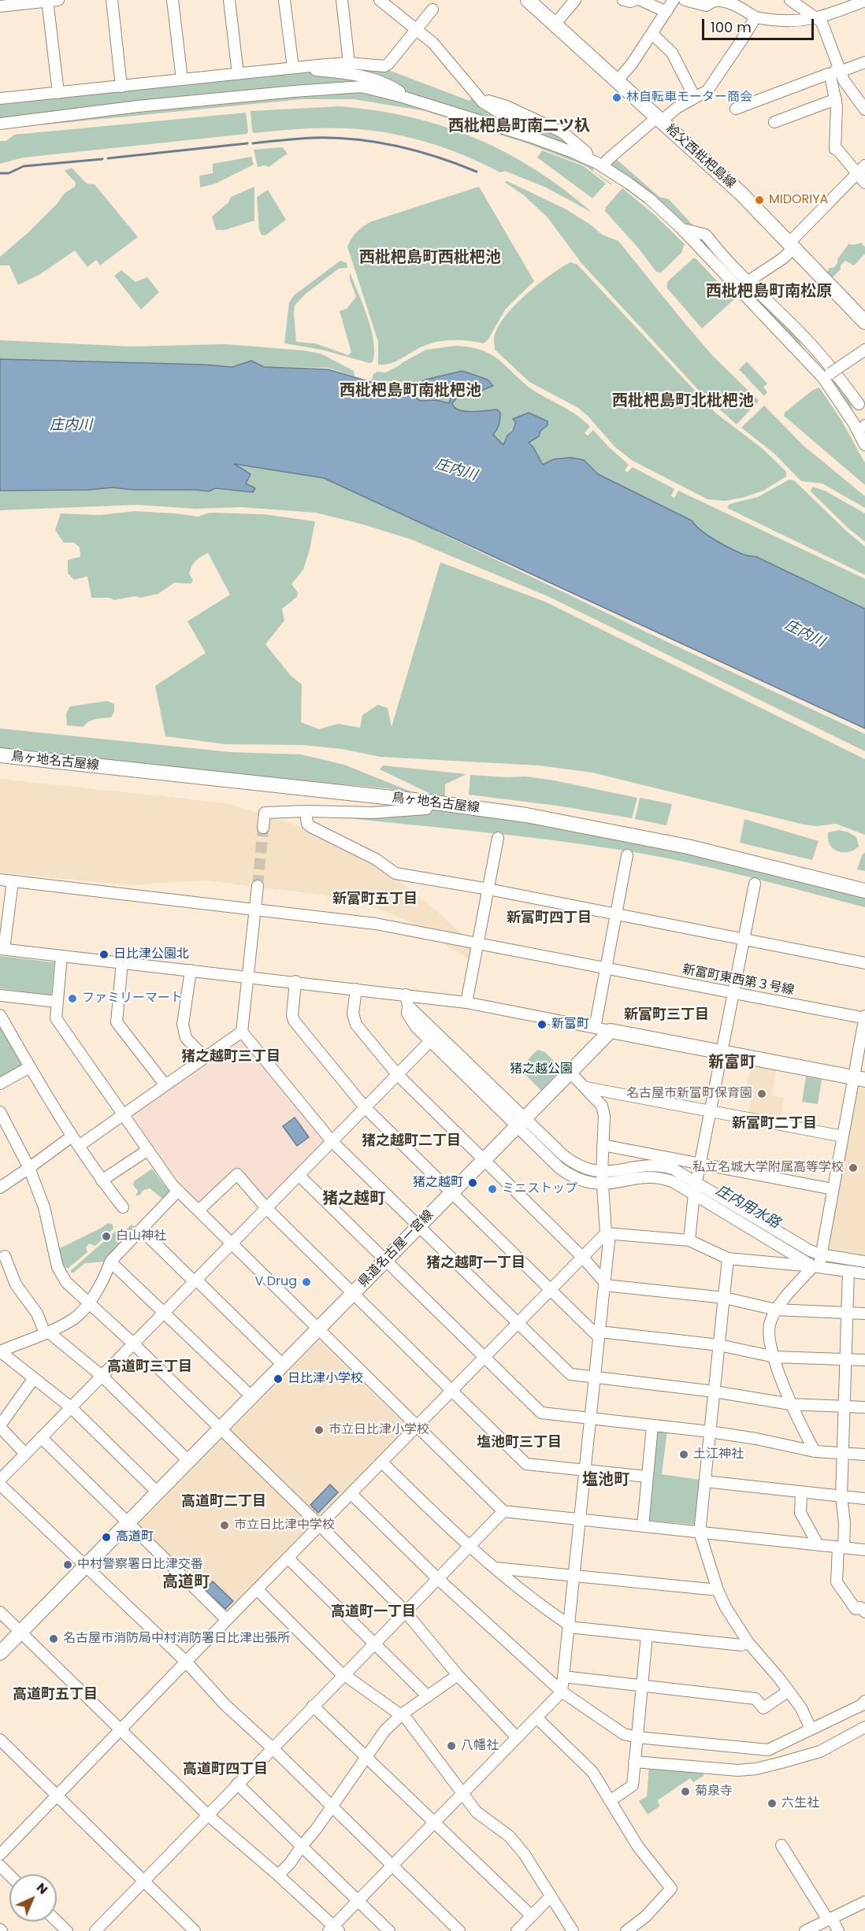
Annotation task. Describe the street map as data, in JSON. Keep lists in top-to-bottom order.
{
  "streets": {
    "main road": ["給父西枇杷島線", "鳥ヶ地名古屋線", "県道名古屋一宮線"],
    "street": ["新富町東西第３号線"]
  },
  "districts": [
    "西枇杷島町南二ツ杁",
    "西枇杷島町西枇杷池",
    "西枇杷島町南松原",
    "西枇杷島町南枇杷池",
    "西枇杷島町北枇杷池",
    "新富町五丁目",
    "新富町四丁目",
    "新富町三丁目",
    "猪之越町三丁目",
    "新富町",
    "新富町二丁目",
    "猪之越町二丁目",
    "猪之越町",
    "猪之越町一丁目",
    "高道町三丁目",
    "塩池町三丁目",
    "塩池町",
    "高道町二丁目",
    "高道町",
    "高道町一丁目",
    "高道町五丁目",
    "高道町四丁目"
  ],
  "water": ["庄内川", "庄内用水路"],
  "parks": ["猪之越公園"],
  "places": [
    "林自転車モーター商会",
    "MIDORIYA",
    "日比津公園北",
    "ファミリーマート",
    "新富町",
    "名古屋市新富町保育園",
    "私立名城大学附属高等学校",
    "猪之越町",
    "ミニストップ",
    "白山神社",
    "V Drug",
    "日比津小学校",
    "市立日比津小学校",
    "土江神社",
    "市立日比津中学校",
    "高道町",
    "中村警察署日比津交番",
    "名古屋市消防局中村消防署日比津出張所",
    "八幡社",
    "菊泉寺",
    "六生社"
  ],
  "scale_bar": "100 m",
  "north": "top right"
}
